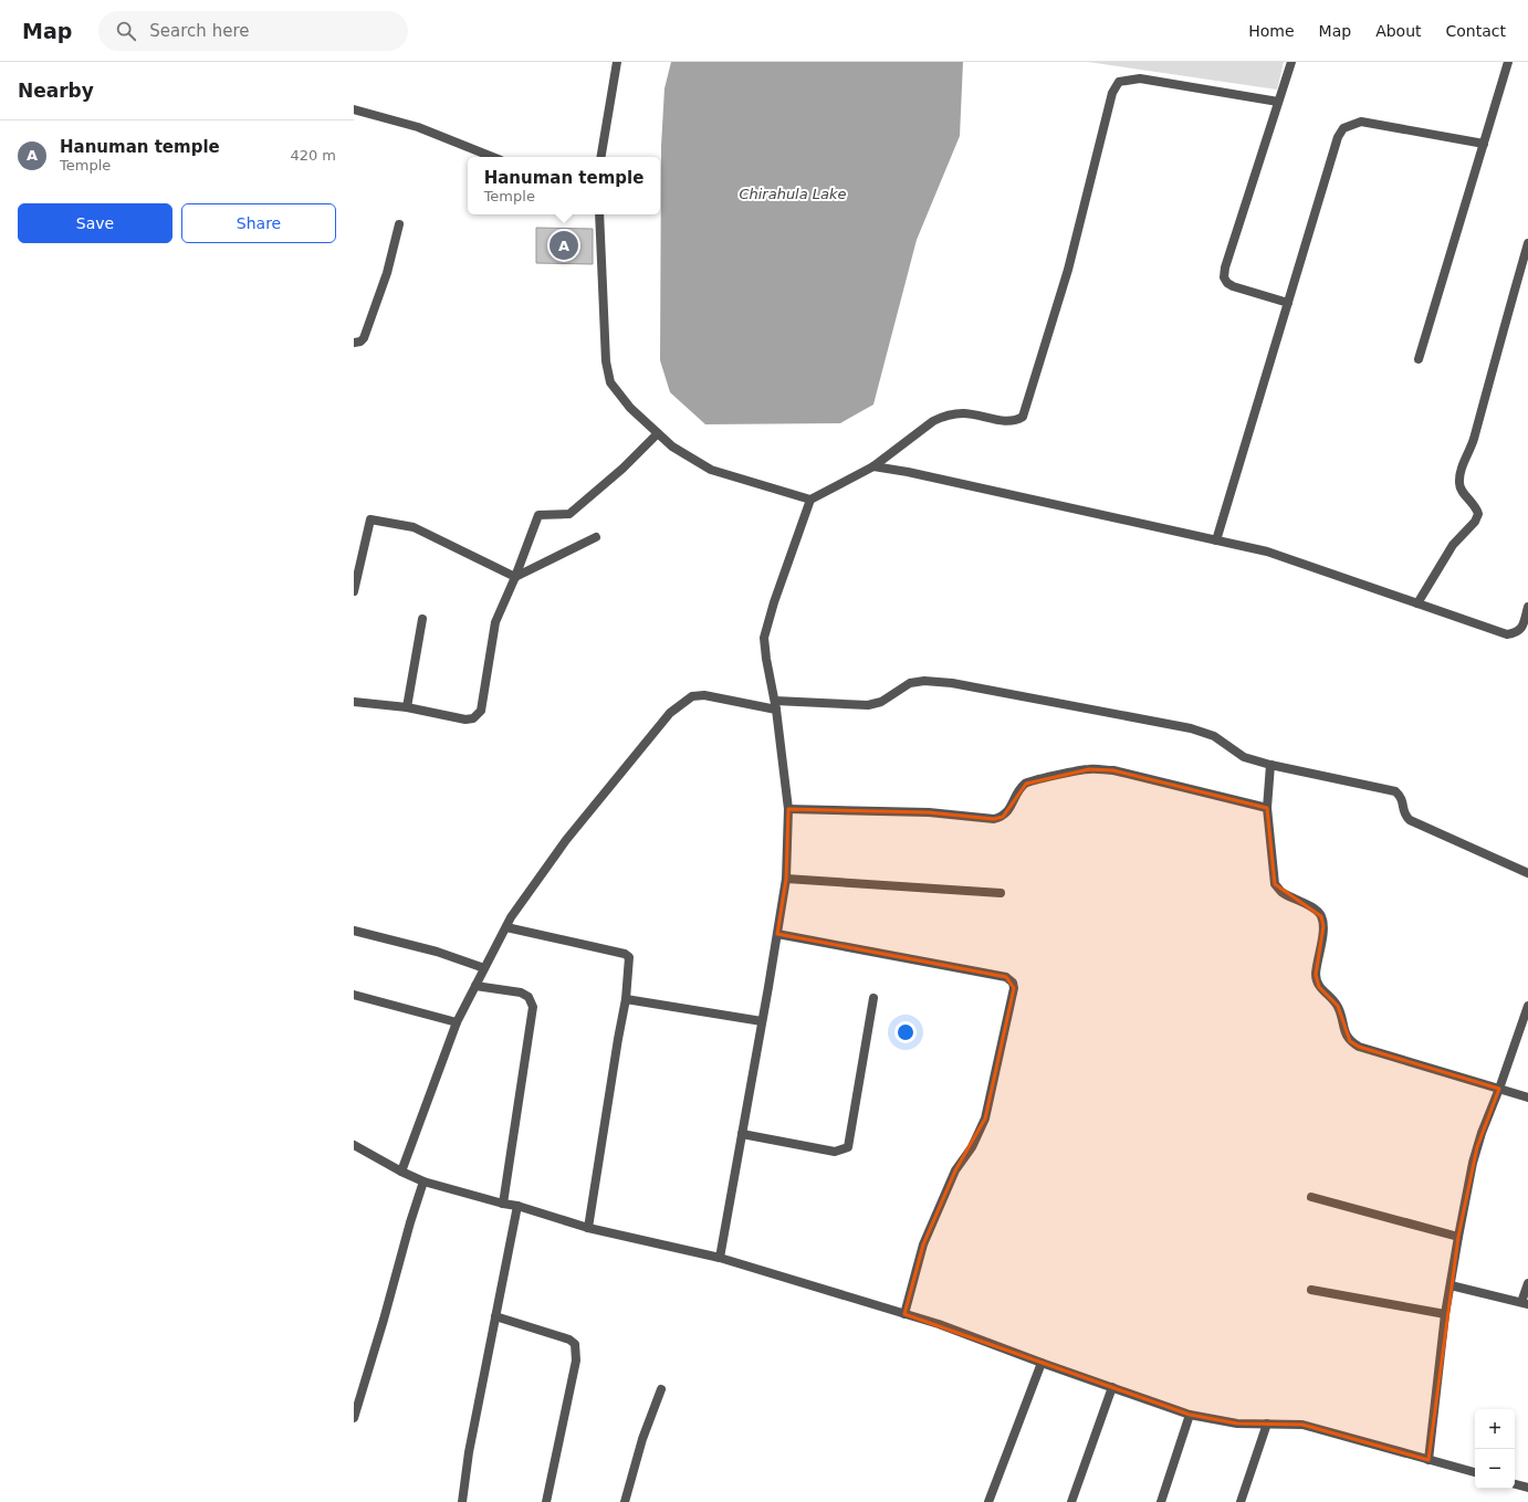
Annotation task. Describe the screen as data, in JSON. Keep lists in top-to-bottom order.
{
  "water": ["Chirahula Lake"],
  "page": {
    "header": "Map",
    "search": "Search here",
    "nav": [
      "Home",
      "Map",
      "About",
      "Contact"
    ],
    "heading": "Nearby",
    "list": [
      {
        "mark": "A",
        "name": "Hanuman temple",
        "note": "Temple",
        "value": "420 m"
      }
    ],
    "popup": ["Hanuman temple", "Temple"],
    "buttons": ["Save", "Share"],
    "pins": "A",
    "map_buttons": ["+", "−"]
  }
}
